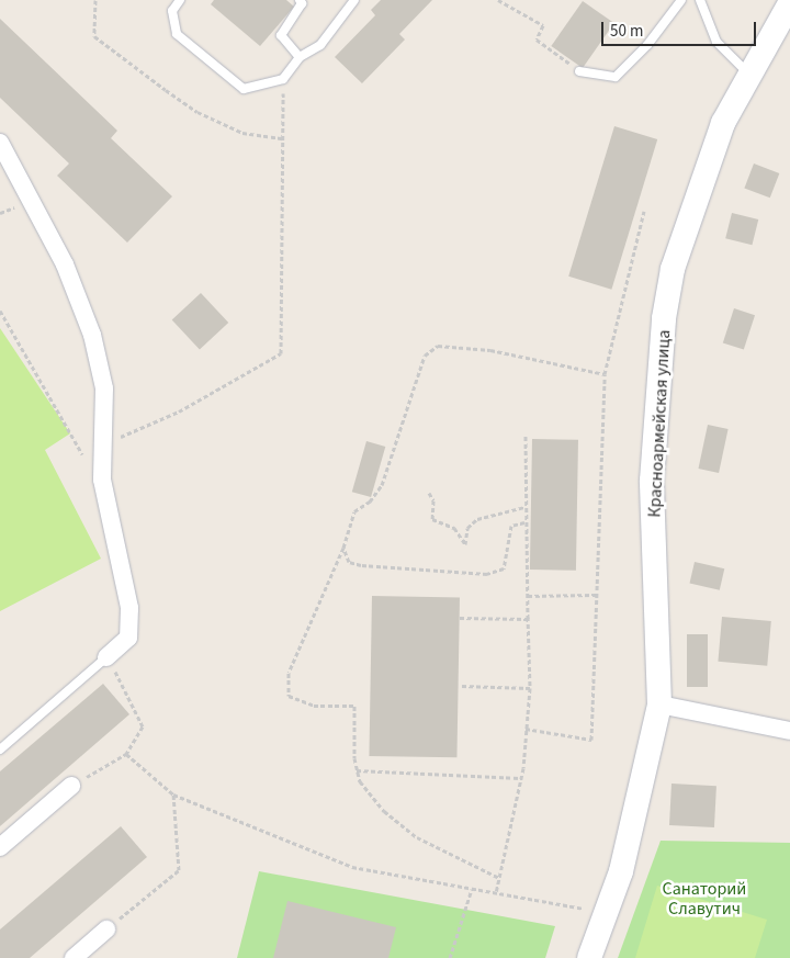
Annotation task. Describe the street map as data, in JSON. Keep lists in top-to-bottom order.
{
  "streets": {
    "main road": ["Красноармейская улица"]
  },
  "parks": ["Санаторий Славутич"],
  "scale_bar": "50 m"
}
